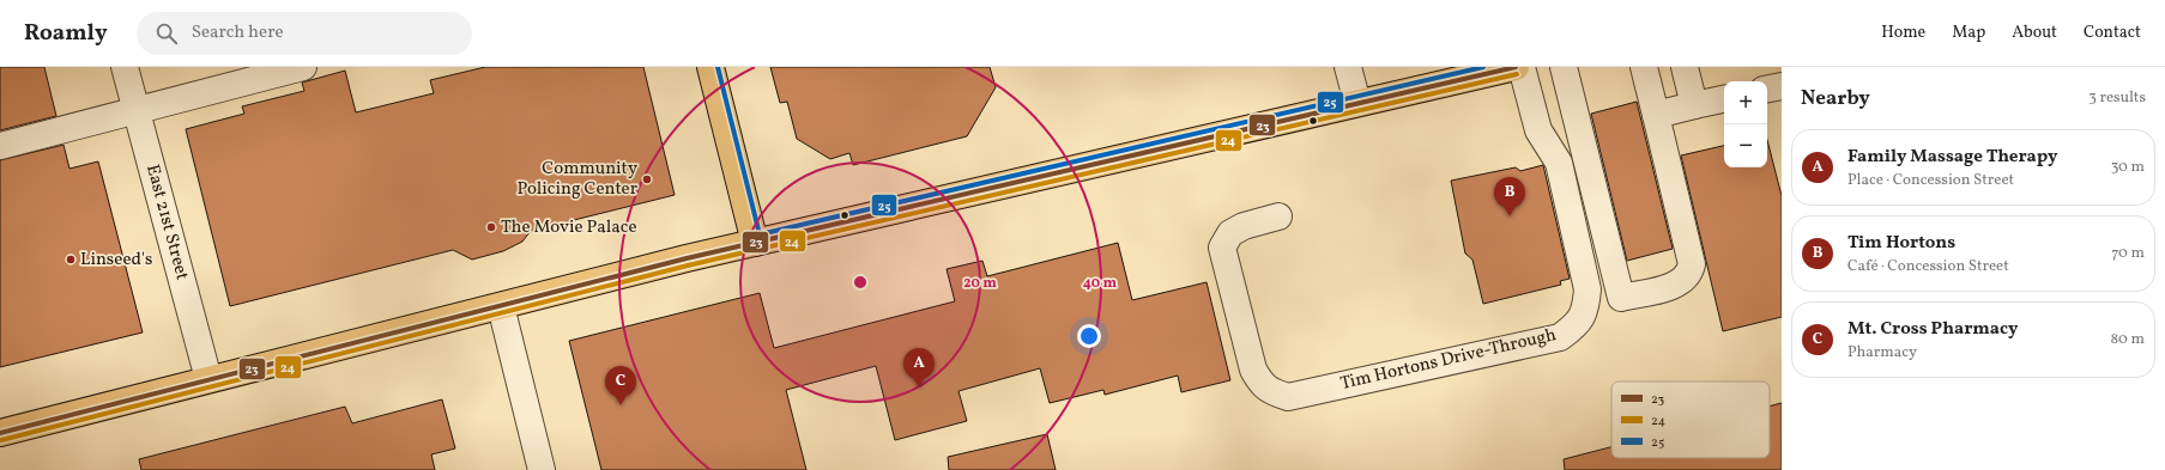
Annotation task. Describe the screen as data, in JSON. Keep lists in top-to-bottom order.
{
  "streets": {
    "street": ["East 21st Street", "Tim Hortons Drive-Through"]
  },
  "places": ["Community Policing Center", "The Movie Palace", "Linseed's"],
  "lines": ["transit line 23", "transit line 25", "transit line 24"],
  "legend": ["23", "24", "25"],
  "page": {
    "header": "Roamly",
    "search": "Search here",
    "nav": [
      "Home",
      "Map",
      "About",
      "Contact"
    ],
    "heading": ["Nearby", "3 results"],
    "map_buttons": ["+", "−"],
    "list": [
      {
        "mark": "A",
        "name": "Family Massage Therapy",
        "note": "Place · Concession Street",
        "value": "30 m"
      },
      {
        "mark": "B",
        "name": "Tim Hortons",
        "note": "Café · Concession Street",
        "value": "70 m"
      },
      {
        "mark": "C",
        "name": "Mt. Cross Pharmacy",
        "note": "Pharmacy",
        "value": "80 m"
      }
    ],
    "pins": ["B", "A", "C"]
  },
  "rings": ["20 m", "40 m"]
}
